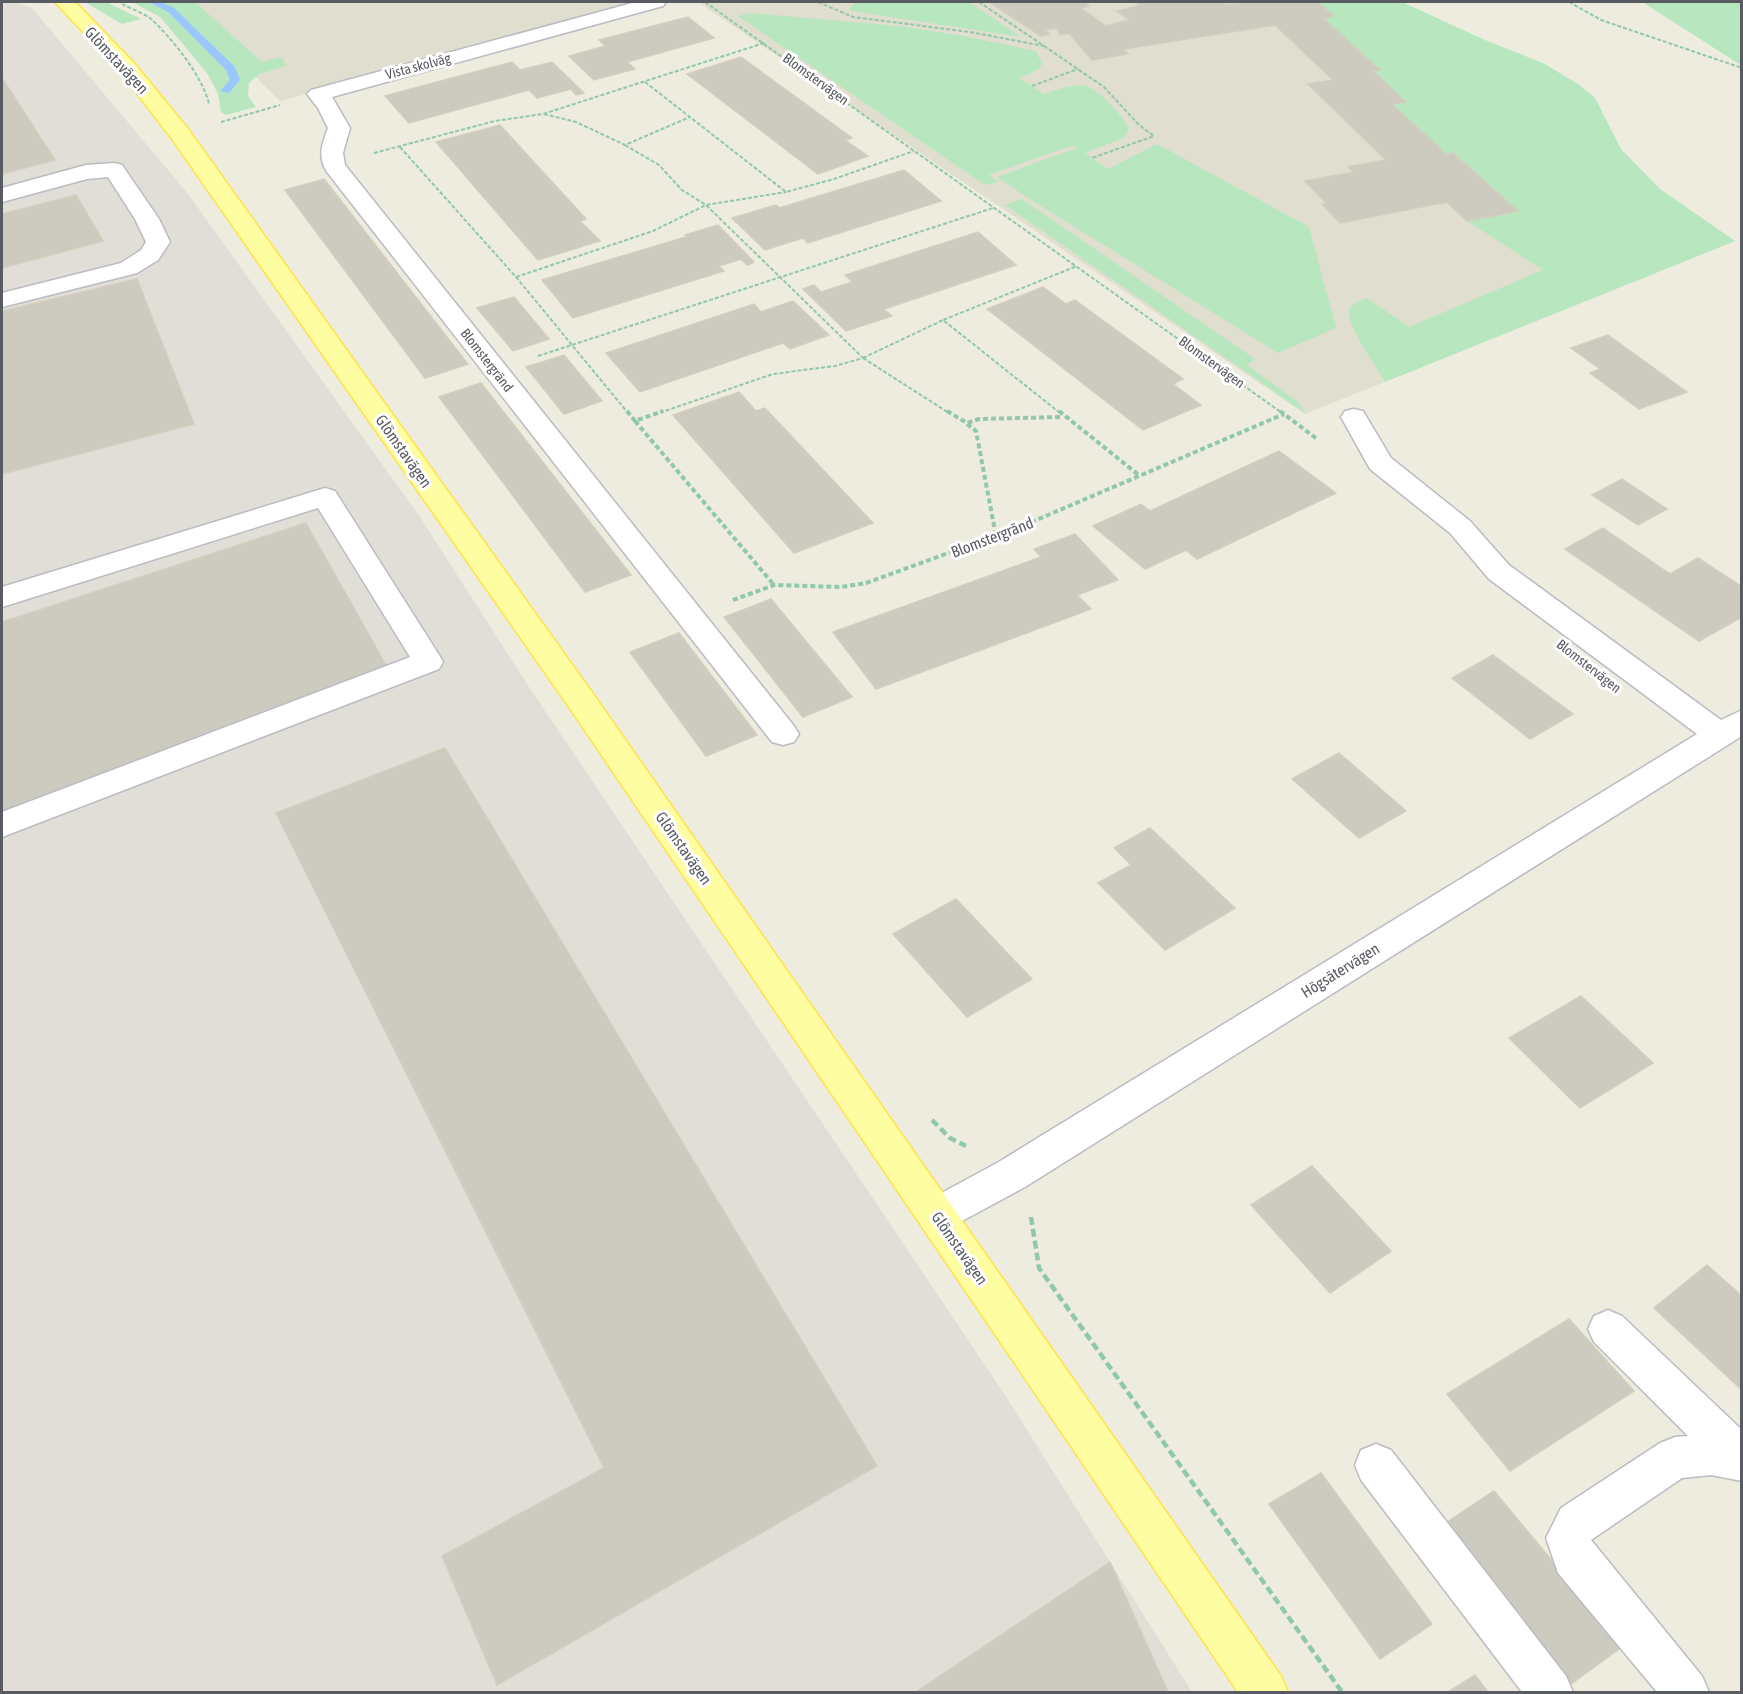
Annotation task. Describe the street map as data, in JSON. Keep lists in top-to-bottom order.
{
  "streets": {
    "main road": ["Glömstavägen"],
    "street": [
      "Vista skolväg",
      "Blomstervägen",
      "Blomstergränd",
      "Högsätervägen"
    ]
  },
  "crossings": [
    ["Glömstavägen", "Högsätervägen"],
    ["Blomstervägen", "Blomstergränd"],
    ["Blomstervägen", "Högsätervägen"]
  ]
}
